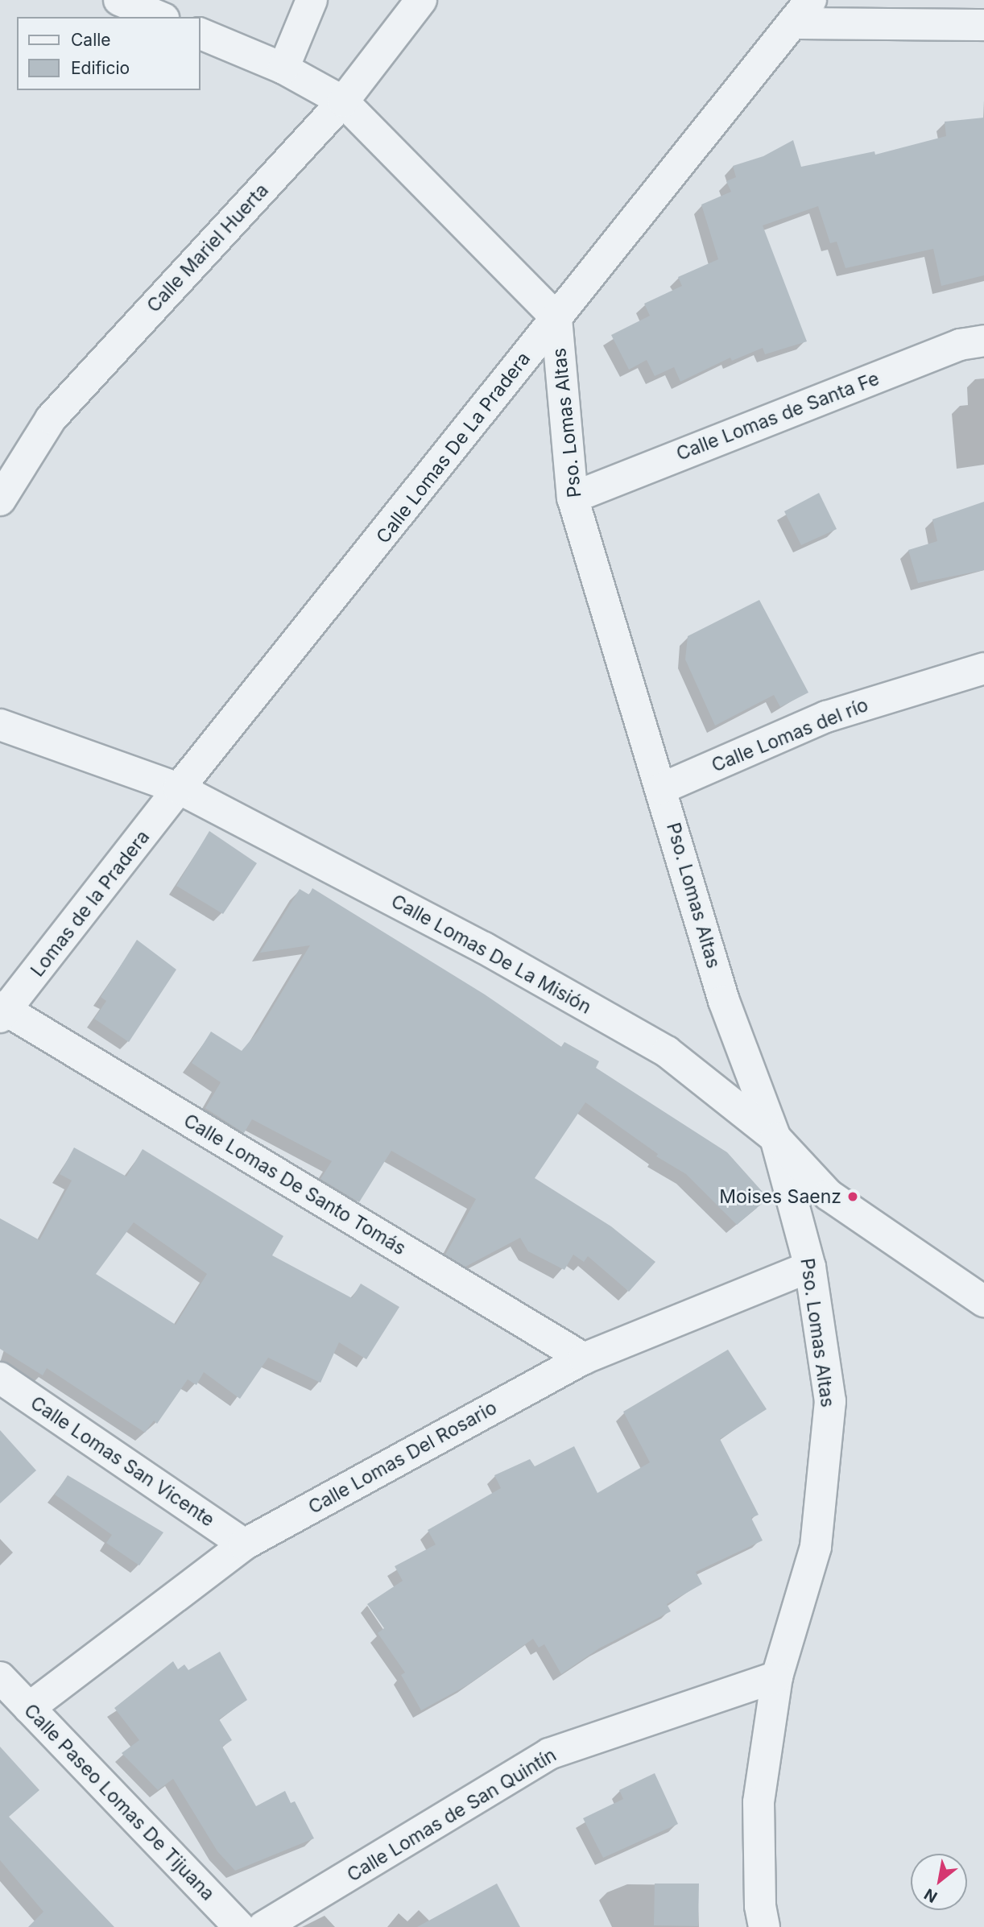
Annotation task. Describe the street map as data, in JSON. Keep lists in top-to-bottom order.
{
  "streets": {
    "street": [
      "Calle Mariel Huerta",
      "Calle Lomas de Santa Fe",
      "Pso. Lomas Altas",
      "Calle Lomas De La Pradera",
      "Calle Lomas del río",
      "Lomas de la Pradera",
      "Calle Lomas De La Misión",
      "Calle Lomas De Santo Tomás",
      "Calle Lomas Del Rosario",
      "Calle Lomas San Vicente",
      "Calle Paseo Lomas De Tijuana",
      "Calle Lomas de San Quintín"
    ]
  },
  "crossings": [
    ["Calle Lomas de Santa Fe", "Pso. Lomas Altas"],
    ["Pso. Lomas Altas", "Calle Lomas De La Pradera"],
    ["Pso. Lomas Altas", "Calle Lomas del río"],
    ["Pso. Lomas Altas", "Calle Lomas De La Misión"],
    ["Pso. Lomas Altas", "Calle Lomas Del Rosario"],
    ["Pso. Lomas Altas", "Calle Lomas de San Quintín"],
    ["Calle Lomas De La Pradera", "Lomas de la Pradera"],
    ["Calle Lomas De La Pradera", "Calle Lomas De La Misión"],
    ["Lomas de la Pradera", "Calle Lomas De La Misión"],
    ["Lomas de la Pradera", "Calle Lomas De Santo Tomás"],
    ["Calle Lomas De Santo Tomás", "Calle Lomas Del Rosario"],
    ["Calle Lomas Del Rosario", "Calle Lomas San Vicente"],
    ["Calle Lomas Del Rosario", "Calle Paseo Lomas De Tijuana"]
  ],
  "places": ["Moises Saenz"],
  "legend": ["Calle", "Edificio"],
  "north": "bottom left"
}
